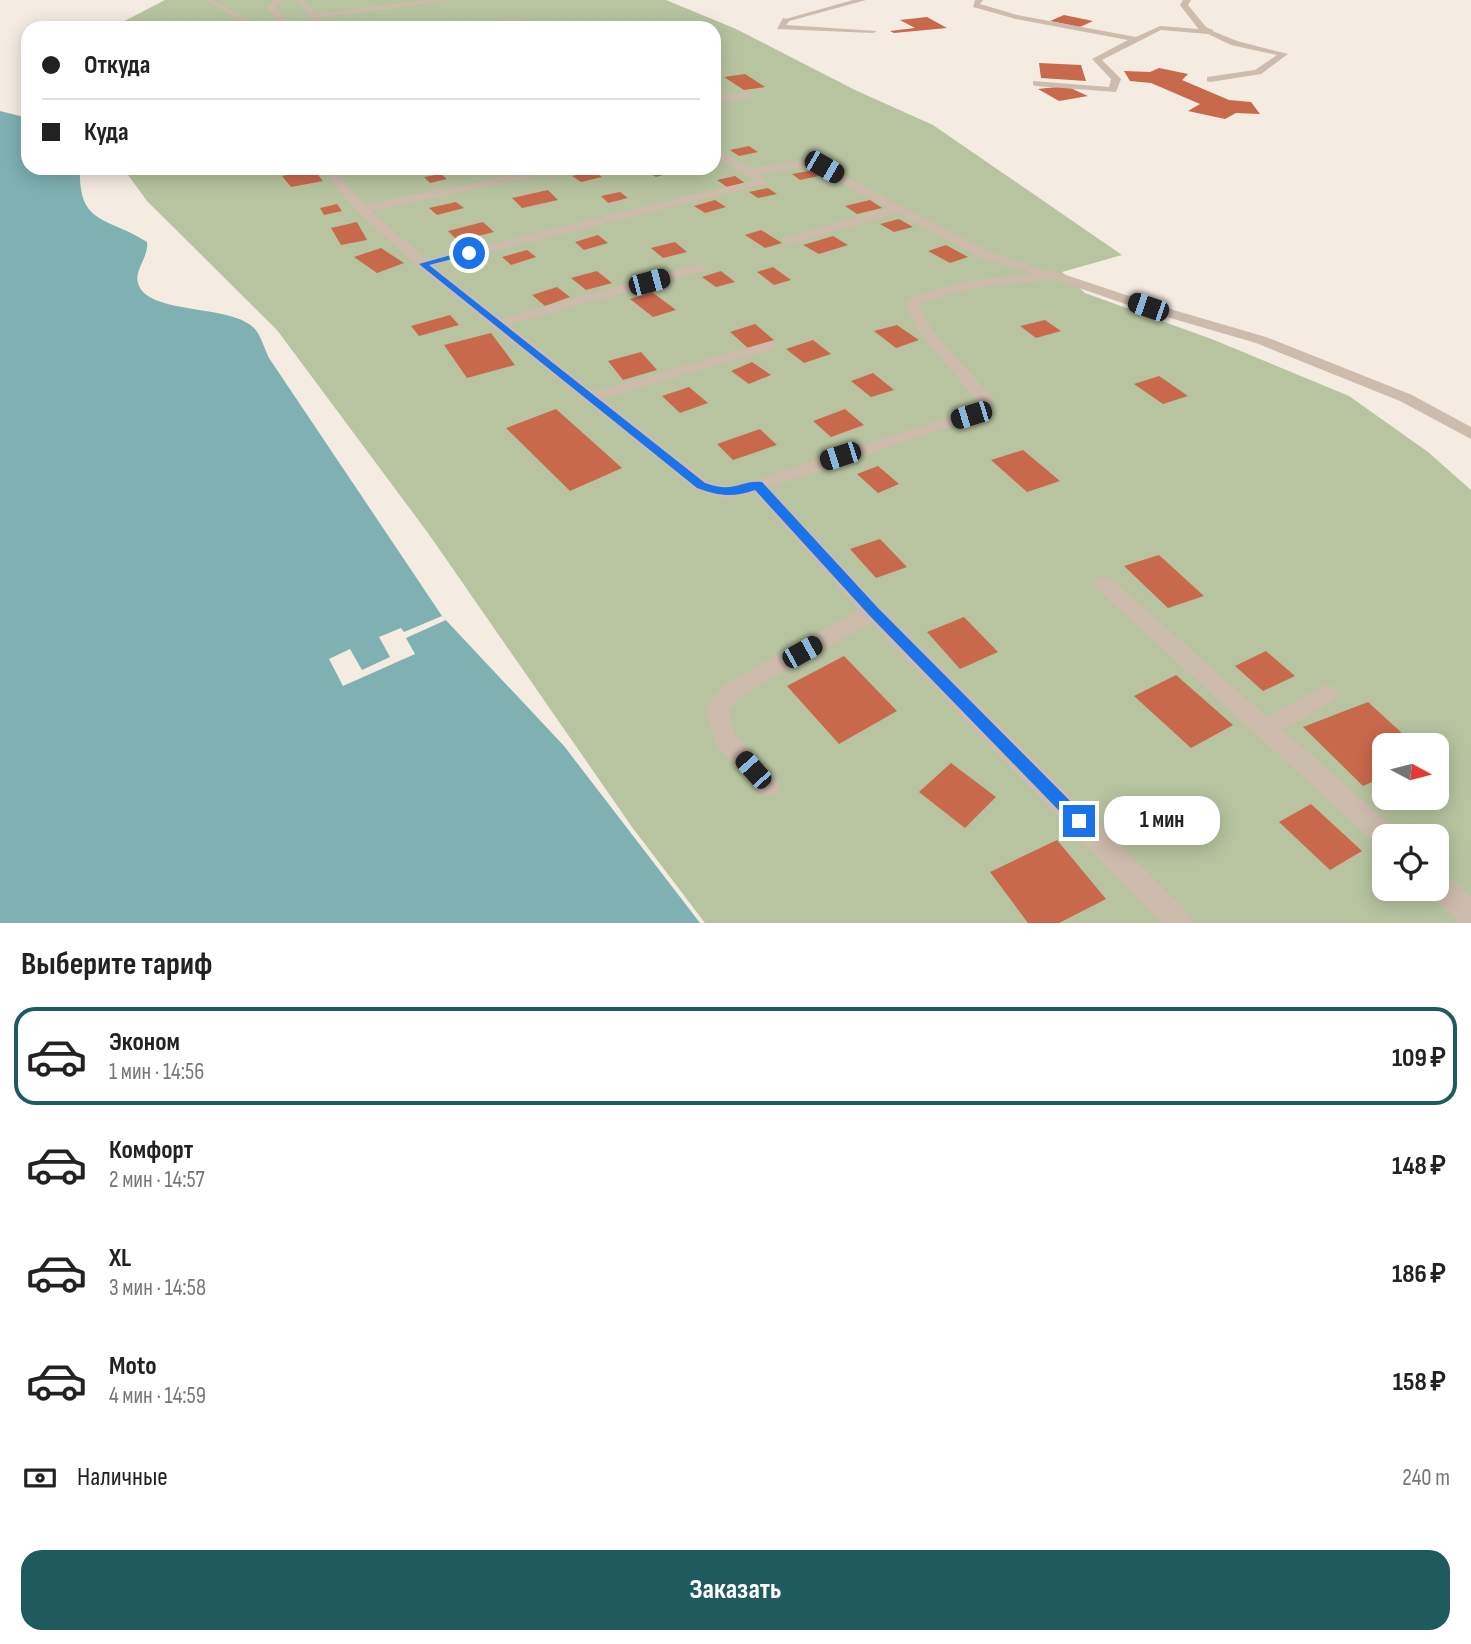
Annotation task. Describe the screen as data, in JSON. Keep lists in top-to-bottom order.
{
  "north": "right",
  "page": {
    "banner": ["Откуда", "Куда"],
    "bubble": "1 мин",
    "heading": "Выберите тариф",
    "list": [
      {
        "name": "Эконом",
        "note": "1 мин · 14:56",
        "value": "109 ₽"
      },
      {
        "name": "Комфорт",
        "note": "2 мин · 14:57",
        "value": "148 ₽"
      },
      {
        "name": "XL",
        "note": "3 мин · 14:58",
        "value": "186 ₽"
      },
      {
        "name": "Moto",
        "note": "4 мин · 14:59",
        "value": "158 ₽"
      }
    ],
    "pay": ["Наличные", "240 m"],
    "buttons": "Заказать"
  }
}
